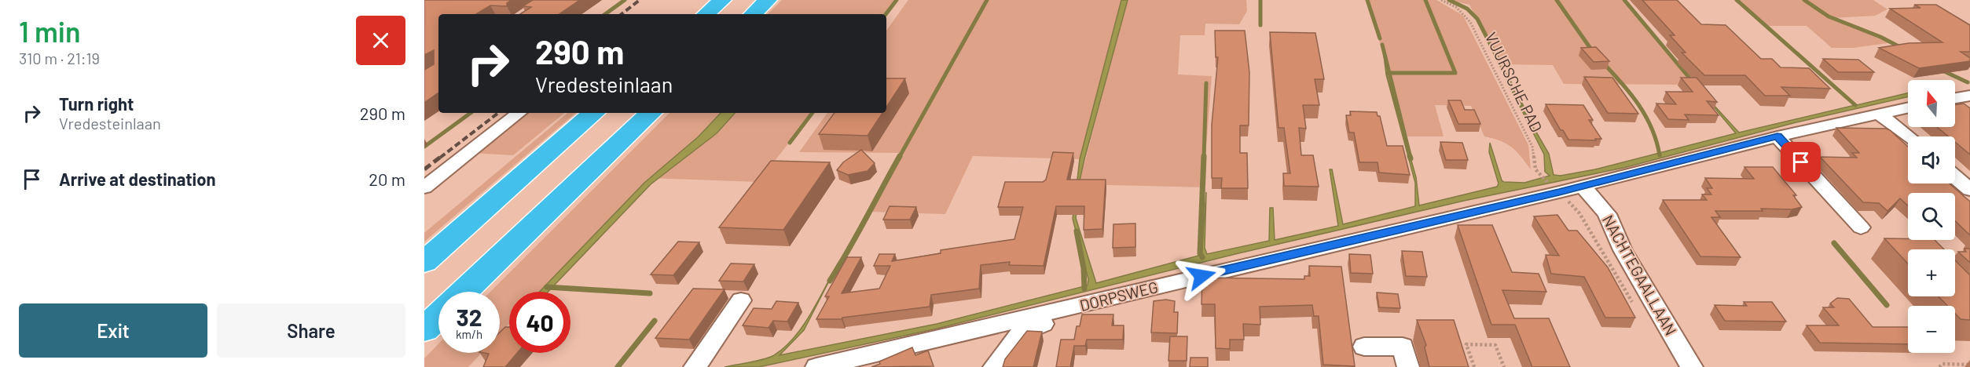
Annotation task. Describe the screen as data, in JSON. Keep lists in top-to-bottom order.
{
  "streets": {
    "street": ["NACHTEGAALLAAN", "DORPSWEG"],
    "path": ["VUURSCHE PAD"]
  },
  "crossings": [
    ["VUURSCHE PAD", "DORPSWEG"],
    ["NACHTEGAALLAAN", "DORPSWEG"]
  ],
  "north": "top",
  "page": {
    "heading": ["1 min", "310 m · 21:19"],
    "turn": ["290 m", "Vredesteinlaan"],
    "list": [
      {
        "name": "Turn right",
        "note": "Vredesteinlaan",
        "value": "290 m"
      },
      {
        "name": "Arrive at destination",
        "value": "20 m"
      }
    ],
    "map_buttons": ["+", "−"],
    "speed": "32 km/h",
    "limit": "40",
    "buttons": ["Exit", "Share"]
  }
}
